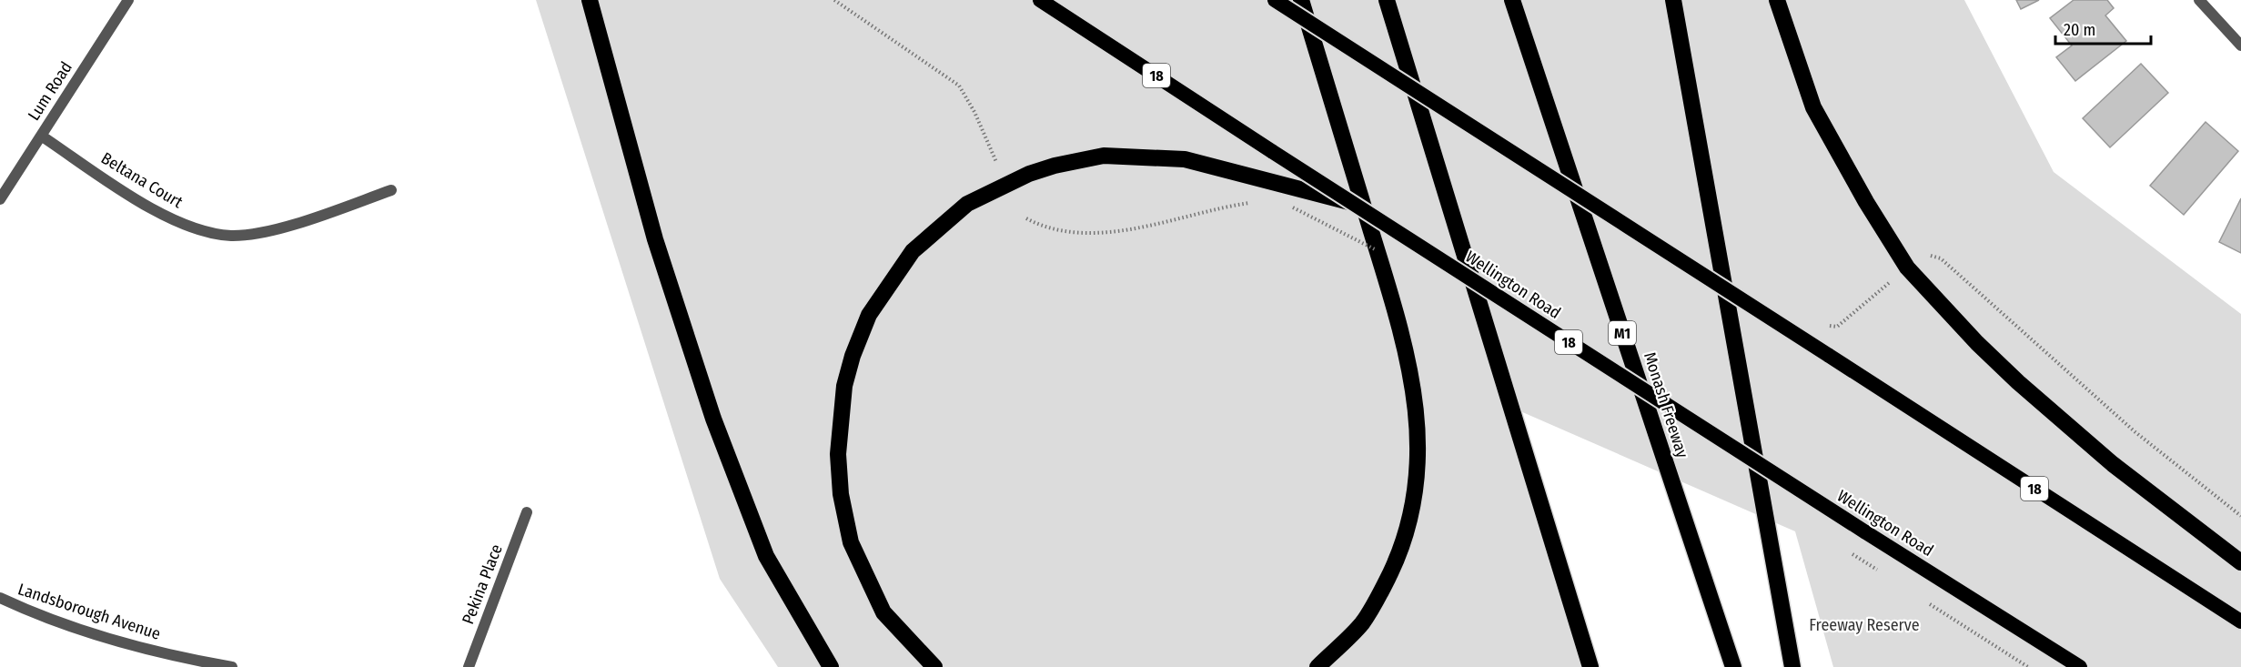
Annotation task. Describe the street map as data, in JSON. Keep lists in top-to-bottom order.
{
  "streets": {
    "highway": [
      "18",
      "Wellington Road",
      "M1",
      "Monash Freeway"
    ],
    "street": [
      "Lum Road",
      "Beltana Court",
      "Pekina Place",
      "Landsborough Avenue"
    ]
  },
  "crossings": [
    ["Lum Road", "Beltana Court"]
  ],
  "parks": ["Freeway Reserve"],
  "scale_bar": "20 m"
}
